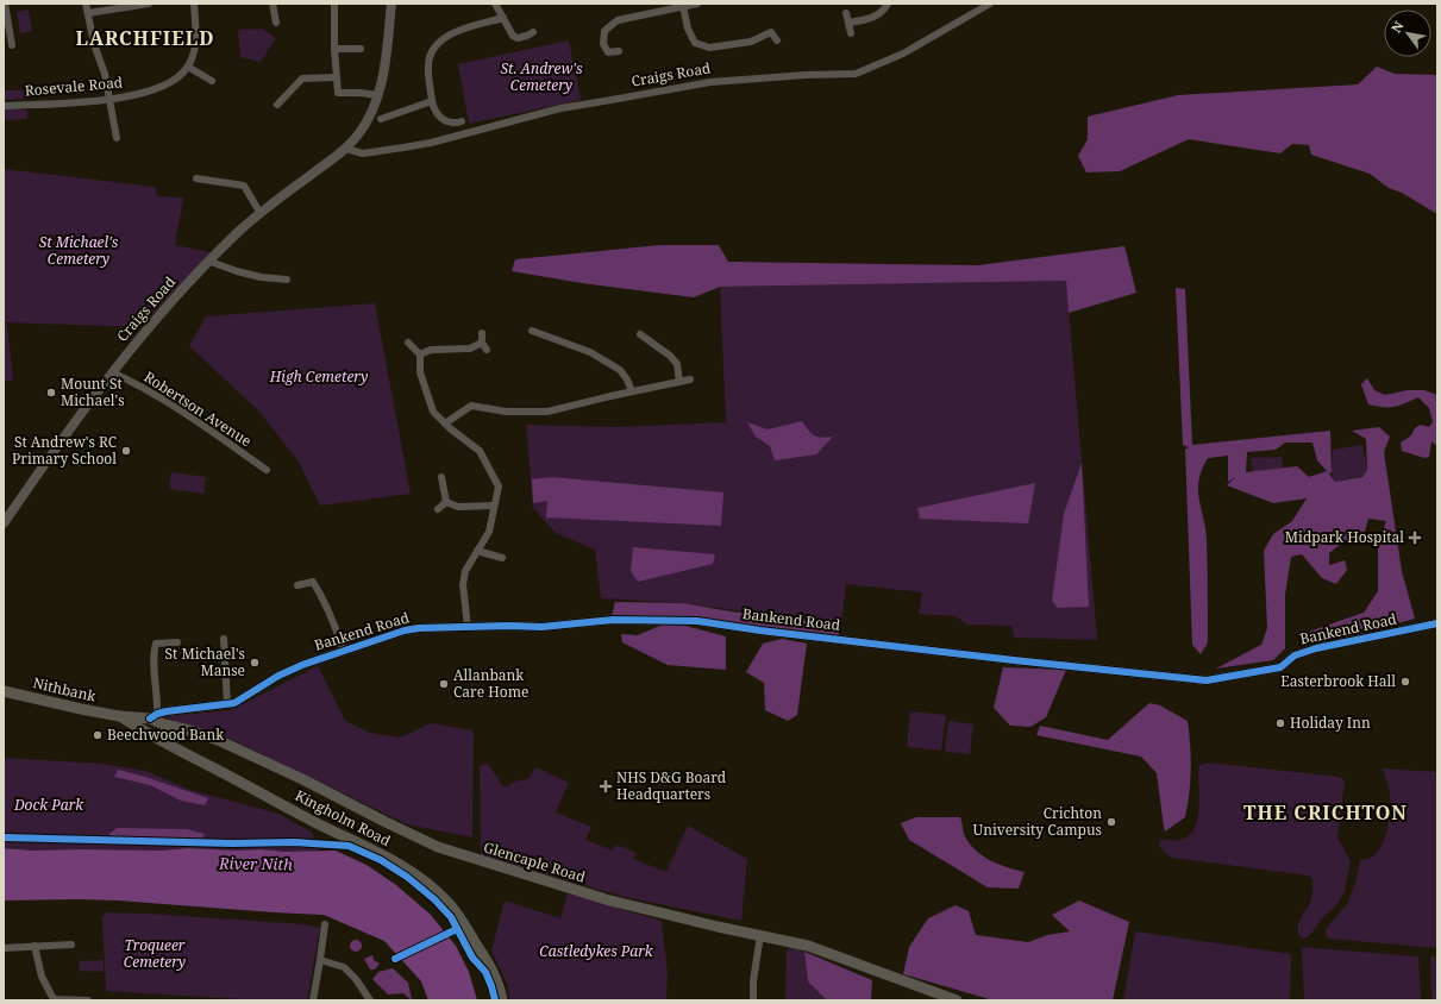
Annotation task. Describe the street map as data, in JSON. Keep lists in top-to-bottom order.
{
  "streets": {
    "main road": ["Nithbank", "Kingholm Road", "Glencaple Road"],
    "street": [
      "Craigs Road",
      "Rosevale Road",
      "Robertson Avenue",
      "Bankend Road"
    ]
  },
  "crossings": [
    ["Craigs Road", "Robertson Avenue"],
    ["Bankend Road", "Glencaple Road"],
    ["Nithbank", "Kingholm Road"],
    ["Nithbank", "Glencaple Road"],
    ["Kingholm Road", "Glencaple Road"]
  ],
  "districts": ["LARCHFIELD", "THE CRICHTON"],
  "water": ["River Nith"],
  "parks": [
    "St. Andrew's Cemetery",
    "St Michael's Cemetery",
    "High Cemetery",
    "Dock Park",
    "Troqueer Cemetery",
    "Castledykes Park"
  ],
  "places": {
    "other": [
      "Mount St Michael's",
      "St Andrew's RC Primary School",
      "St Michael's Manse",
      "Easterbrook Hall",
      "Allanbank Care Home",
      "Holiday Inn",
      "Beechwood Bank",
      "Crichton University Campus"
    ],
    "health": ["Midpark Hospital", "NHS D&G Board Headquarters"]
  },
  "north": "top left"
}
